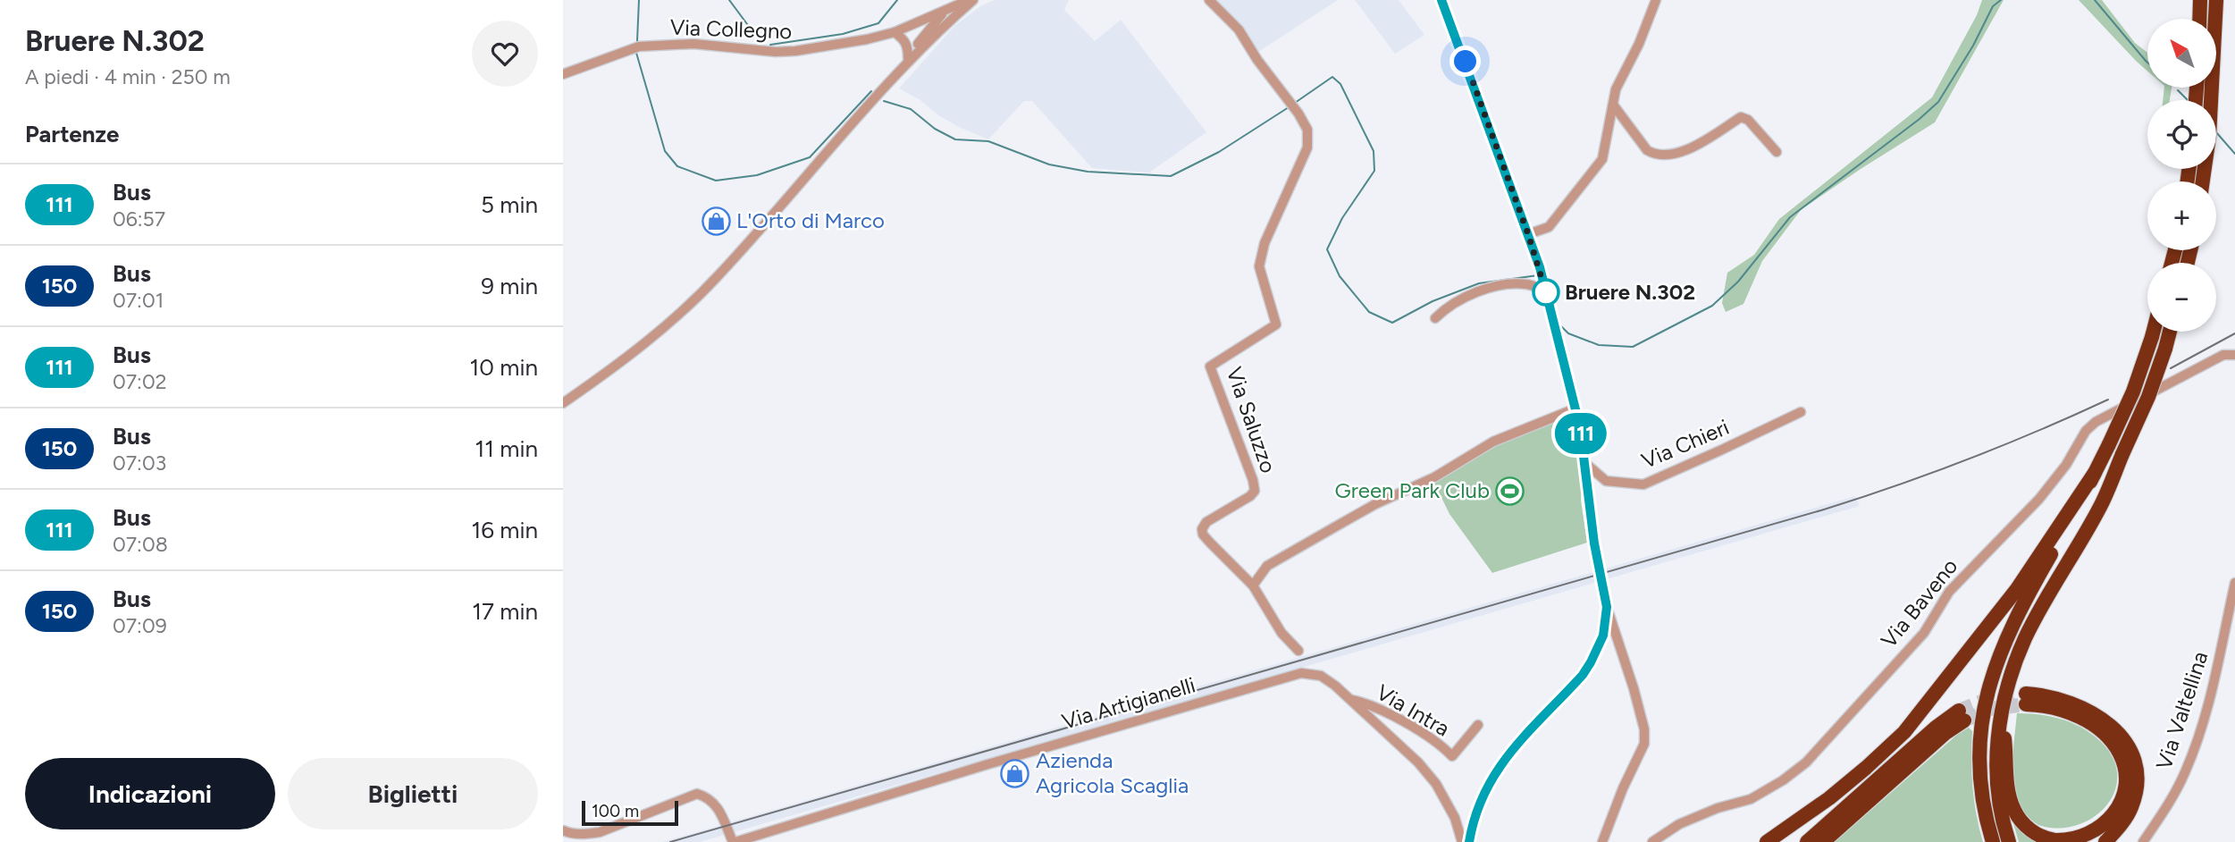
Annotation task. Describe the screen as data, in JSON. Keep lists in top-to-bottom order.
{
  "streets": {
    "street": [
      "Via Collegno",
      "Via Saluzzo",
      "Via Chieri",
      "Via Baveno",
      "Via Artigianelli",
      "Via Intra",
      "Via Valtellina"
    ]
  },
  "crossings": [
    ["Via Artigianelli", "Via Intra"]
  ],
  "places": {
    "shop": ["L'Orto di Marco", "Azienda Agricola Scaglia"],
    "other": ["Bruere N.302"],
    "sports": ["Green Park Club"]
  },
  "lines": ["bus line 111"],
  "scale_bar": "100 m",
  "north": "top left",
  "page": {
    "heading": [
      ["Bruere N.302", "A piedi · 4 min · 250 m"],
      "Partenze"
    ],
    "on_map": "111",
    "map_buttons": ["+", "−"],
    "list": [
      {
        "mark": "111",
        "name": "Bus",
        "note": "06:57",
        "value": "5 min"
      },
      {
        "mark": "150",
        "name": "Bus",
        "note": "07:01",
        "value": "9 min"
      },
      {
        "mark": "111",
        "name": "Bus",
        "note": "07:02",
        "value": "10 min"
      },
      {
        "mark": "150",
        "name": "Bus",
        "note": "07:03",
        "value": "11 min"
      },
      {
        "mark": "111",
        "name": "Bus",
        "note": "07:08",
        "value": "16 min"
      },
      {
        "mark": "150",
        "name": "Bus",
        "note": "07:09",
        "value": "17 min"
      }
    ],
    "buttons": ["Indicazioni", "Biglietti"],
    "scale": "100 m"
  }
}
